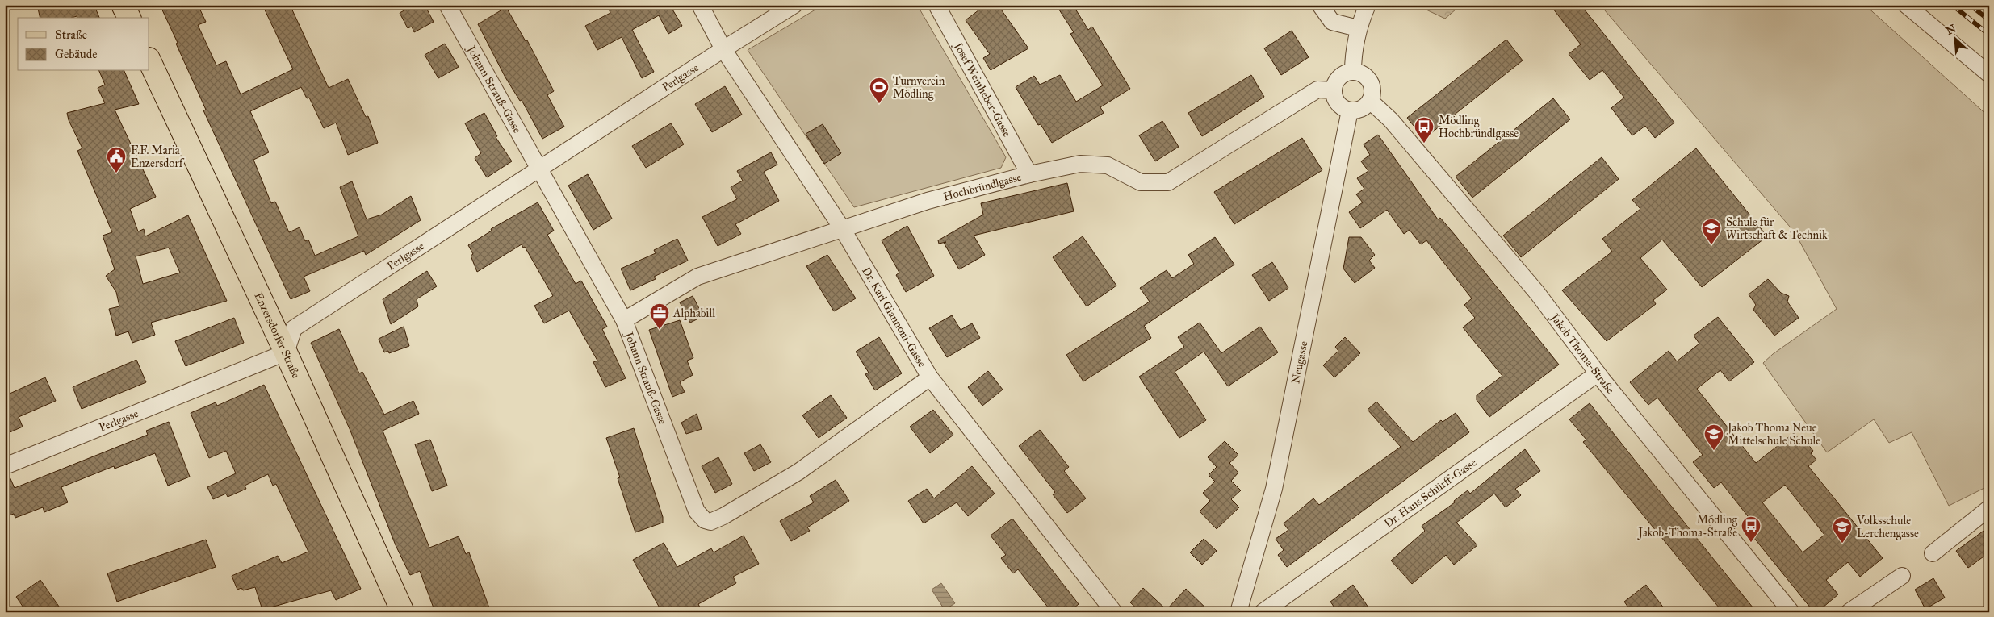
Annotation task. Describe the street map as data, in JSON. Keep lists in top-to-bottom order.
{
  "streets": {
    "main road": ["Enzersdorfer Straße"],
    "street": [
      "Perlgasse",
      "Johann Strauß-Gasse",
      "Josef Weinheber-Gasse",
      "Hochbründlgasse",
      "Dr. Karl Giannoni-Gasse",
      "Jakob Thoma-Straße",
      "Neugasse",
      "Dr. Hans Schürff-Gasse"
    ]
  },
  "crossings": [
    ["Perlgasse", "Johann Strauß-Gasse"],
    ["Perlgasse", "Dr. Karl Giannoni-Gasse"],
    ["Perlgasse", "Enzersdorfer Straße"],
    ["Johann Strauß-Gasse", "Hochbründlgasse"],
    ["Johann Strauß-Gasse", "Dr. Karl Giannoni-Gasse"],
    ["Josef Weinheber-Gasse", "Hochbründlgasse"],
    ["Hochbründlgasse", "Dr. Karl Giannoni-Gasse"],
    ["Hochbründlgasse", "Jakob Thoma-Straße"],
    ["Hochbründlgasse", "Neugasse"],
    ["Jakob Thoma-Straße", "Neugasse"],
    ["Jakob Thoma-Straße", "Dr. Hans Schürff-Gasse"]
  ],
  "places": {
    "sports": ["Turnverein Mödling"],
    "bus stop": ["Mödling Hochbründlgasse", "Mödling Jakob-Thoma-Straße"],
    "public building": ["F.F. Maria Enzersdorf"],
    "school or university": ["Schule für Wirtschaft & Technik", "Jakob Thoma Neue Mittelschule Schule", "Volksschule Lerchengasse"],
    "office": ["Alphabill"]
  },
  "legend": ["Straße", "Gebäude"],
  "north": "top left"
}
